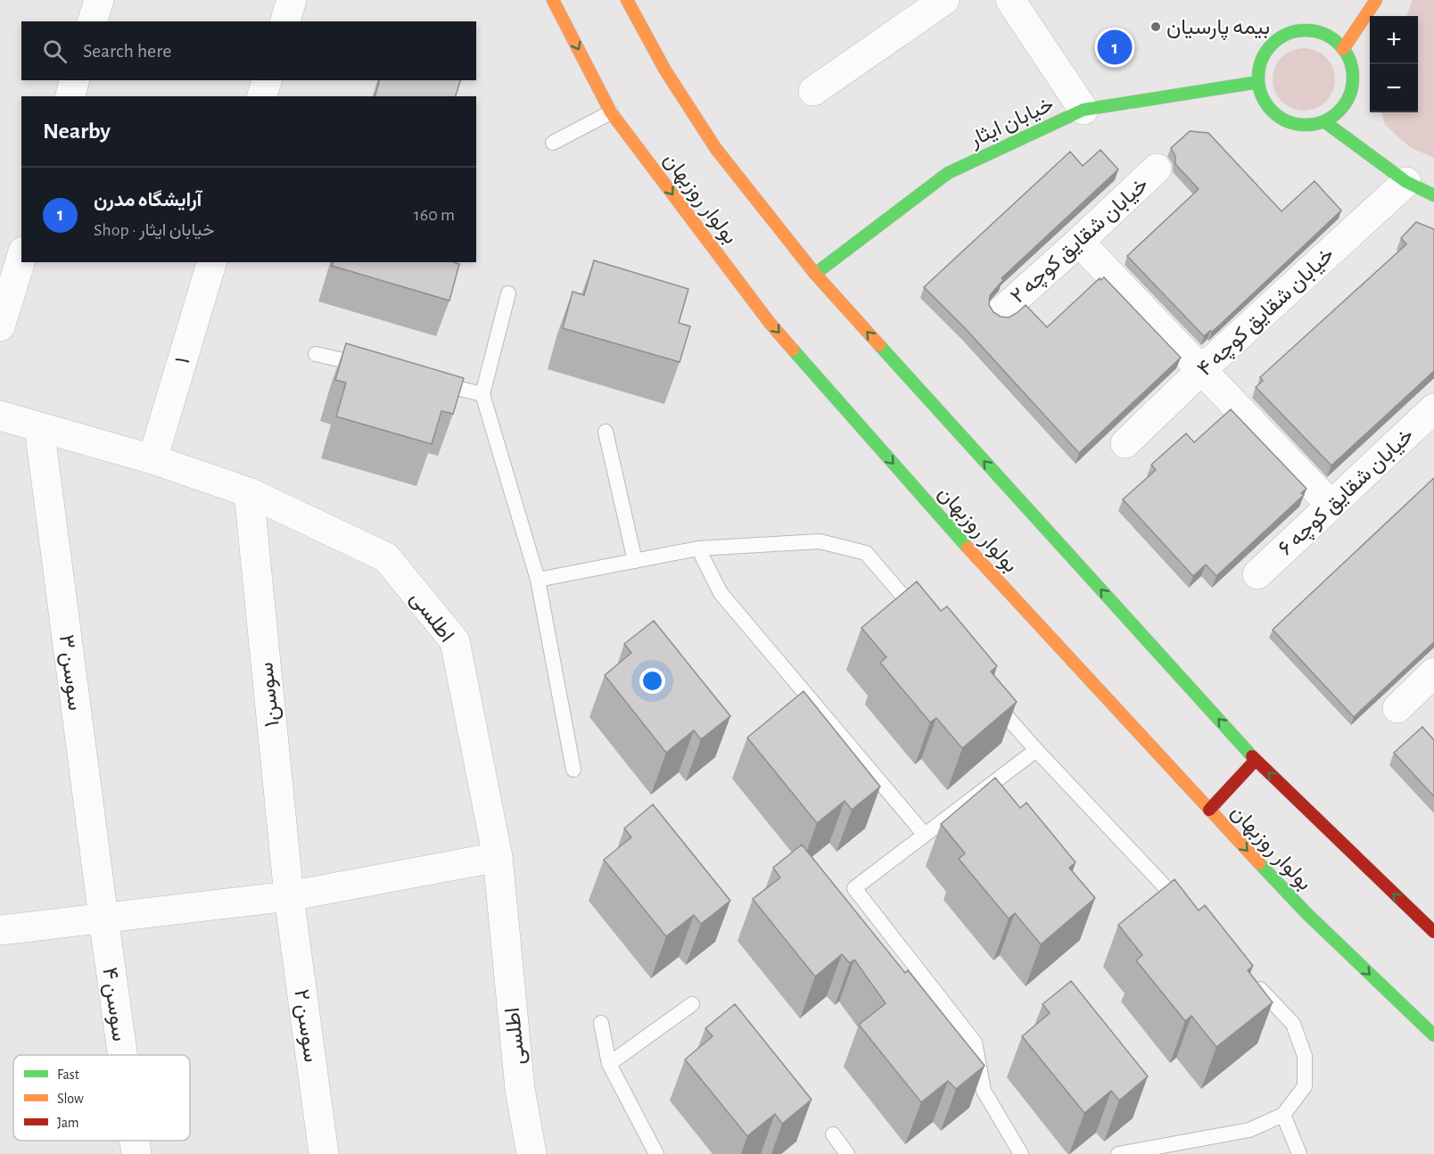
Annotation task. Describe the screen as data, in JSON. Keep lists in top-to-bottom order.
{
  "streets": {
    "main road": ["خیابان ایثار", "بولوار روزبهان"],
    "street": [
      "خیابان شقایق کوچه ۲",
      "خیابان شقایق کوچه ۴",
      "۱",
      "خیابان شقایق کوچه ۶",
      "اطلسی",
      "سوسن ۳",
      "سوسن۱",
      "سوسن ۴",
      "سوسن ۲"
    ]
  },
  "crossings": [
    ["خیابان ایثار", "بولوار روزبهان"],
    ["۱", "اطلسی"],
    ["اطلسی", "سوسن ۳"],
    ["اطلسی", "سوسن۱"],
    ["سوسن ۳", "سوسن ۴"],
    ["سوسن۱", "سوسن ۲"]
  ],
  "places": ["بیمه پارسیان"],
  "legend": ["Fast", "Slow", "Jam"],
  "page": {
    "map_buttons": ["+", "−"],
    "search": "Search here",
    "pins": "1",
    "heading": "Nearby",
    "list": [
      {
        "mark": "1",
        "name": "آرایشگاه مدرن",
        "note": "Shop · خیابان ایثار",
        "value": "160 m"
      }
    ]
  }
}
